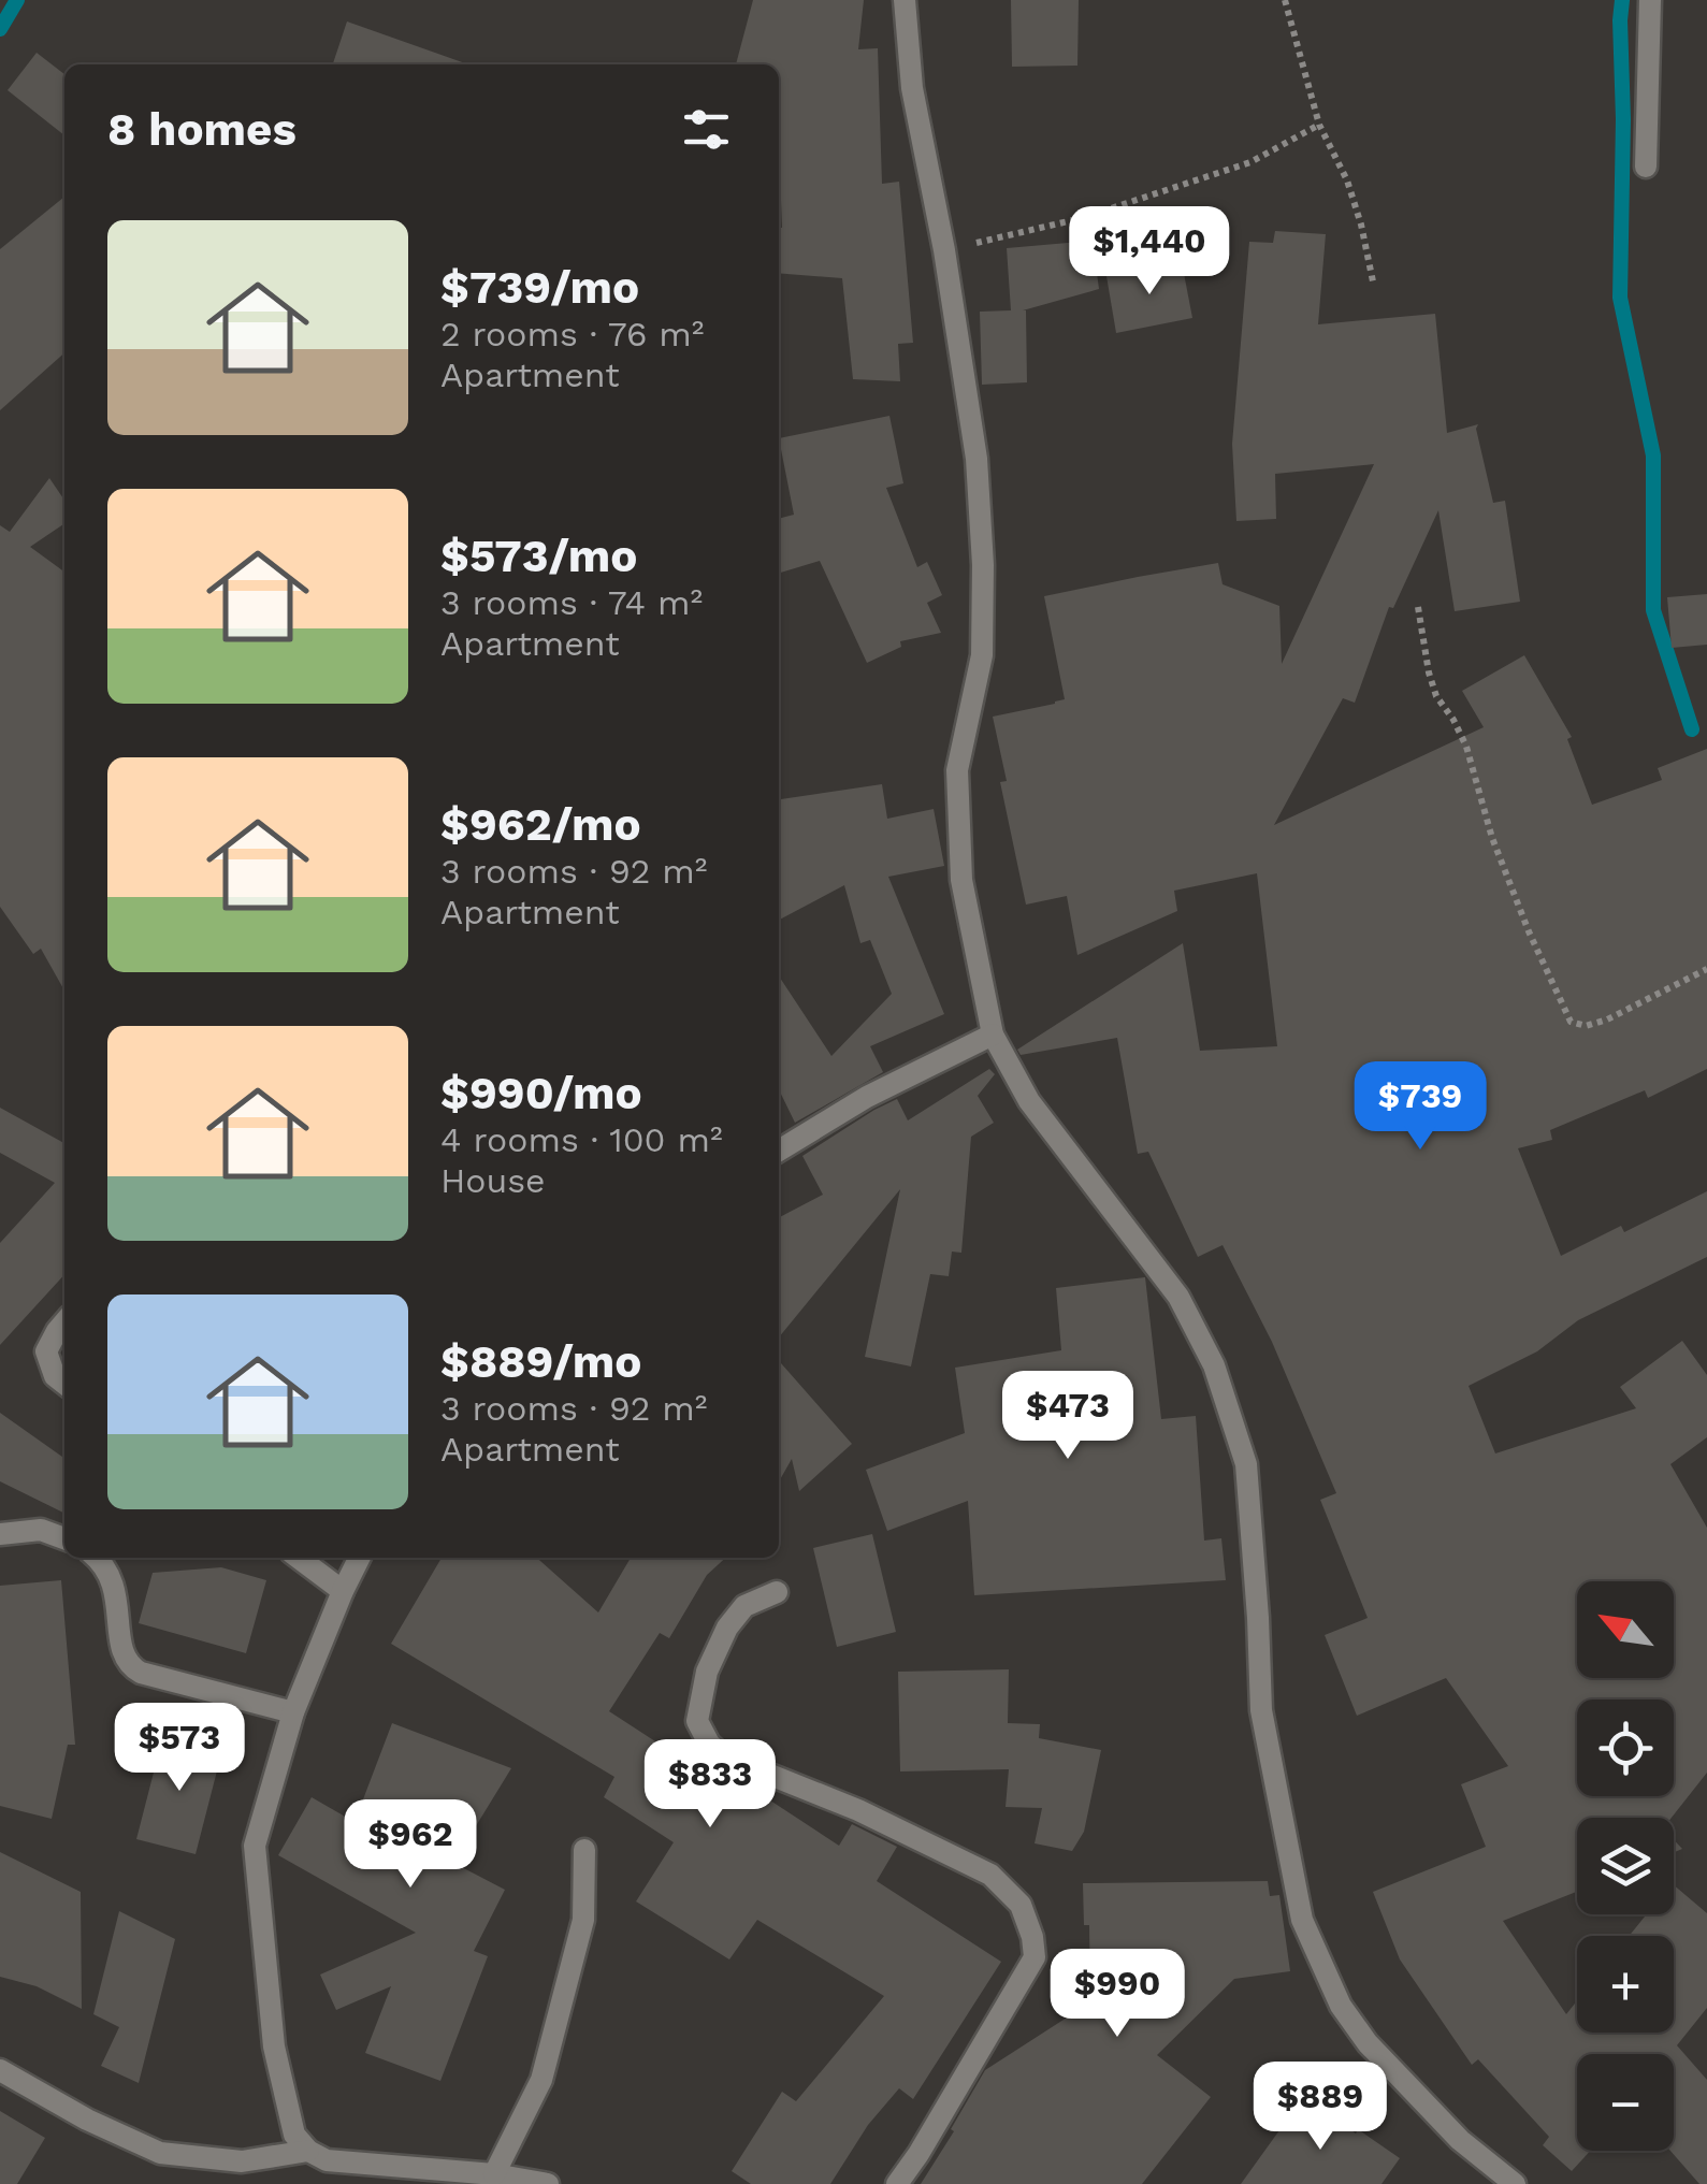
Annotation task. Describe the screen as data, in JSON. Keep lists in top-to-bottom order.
{
  "north": "top left",
  "page": {
    "heading": "8 homes",
    "list": [
      {
        "name": "$739/mo",
        "note": "2 rooms · 76 m² · Apartment"
      },
      {
        "name": "$573/mo",
        "note": "3 rooms · 74 m² · Apartment"
      },
      {
        "name": "$962/mo",
        "note": "3 rooms · 92 m² · Apartment"
      },
      {
        "name": "$990/mo",
        "note": "4 rooms · 100 m² · House"
      },
      {
        "name": "$889/mo",
        "note": "3 rooms · 92 m² · Apartment"
      }
    ],
    "price": [
      "$1,440",
      "$739",
      "$473",
      "$573",
      "$833",
      "$962",
      "$990",
      "$889"
    ],
    "map_buttons": ["+", "−"]
  }
}
